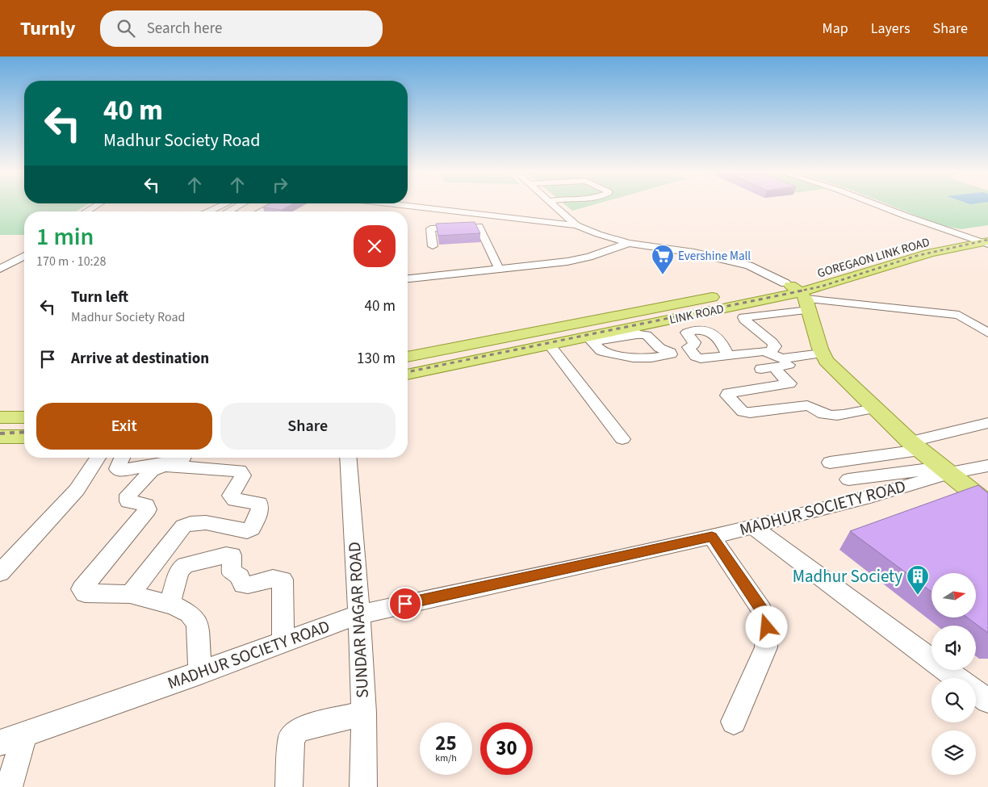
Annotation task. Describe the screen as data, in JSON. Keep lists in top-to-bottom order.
{
  "streets": {
    "main road": ["GOREGAON LINK ROAD", "LINK ROAD"],
    "street": ["MADHUR SOCIETY ROAD", "SUNDAR NAGAR ROAD"]
  },
  "crossings": [
    ["GOREGAON LINK ROAD", "LINK ROAD"],
    ["MADHUR SOCIETY ROAD", "SUNDAR NAGAR ROAD"]
  ],
  "places": {
    "supermarket": ["Evershine Mall"],
    "building": ["Madhur Society"]
  },
  "north": "right",
  "page": {
    "header": "Turnly",
    "search": "Search here",
    "nav": ["Map", "Layers", "Share"],
    "turn": ["40 m", "Madhur Society Road"],
    "heading": ["1 min", "170 m · 10:28"],
    "list": [
      {
        "name": "Turn left",
        "note": "Madhur Society Road",
        "value": "40 m"
      },
      {
        "name": "Arrive at destination",
        "value": "130 m"
      }
    ],
    "buttons": ["Exit", "Share"],
    "speed": "25 km/h",
    "limit": "30"
  }
}
